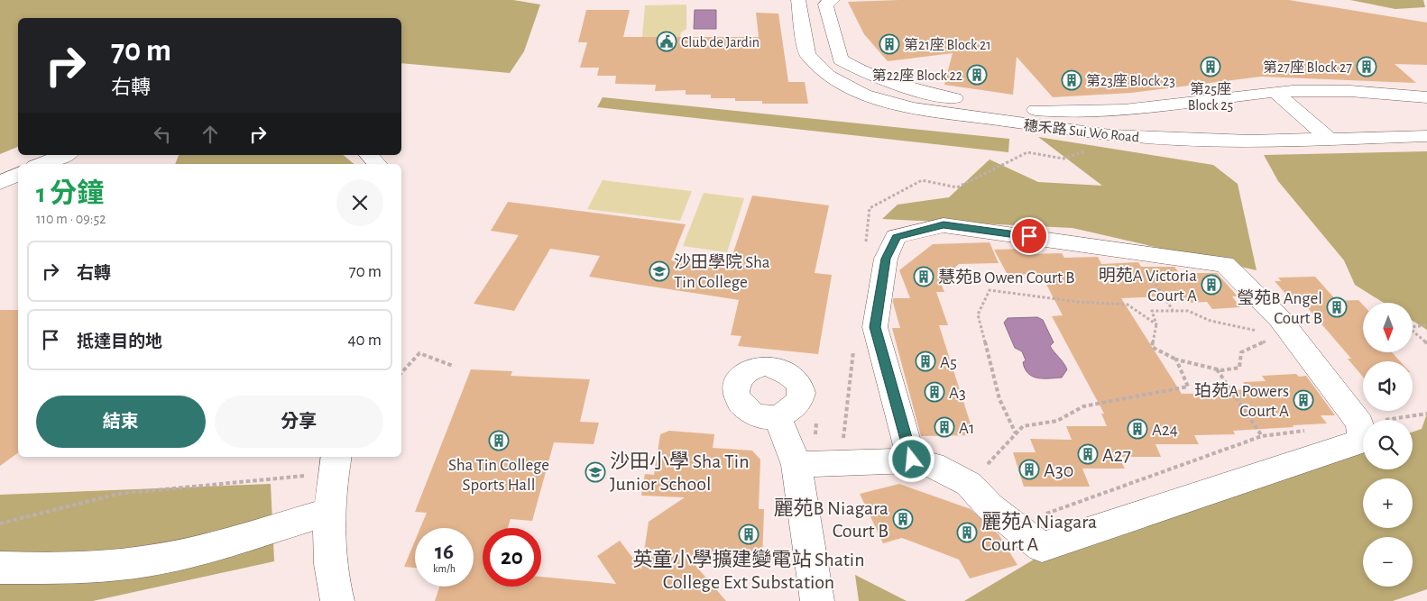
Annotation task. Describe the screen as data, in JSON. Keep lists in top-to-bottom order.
{
  "streets": {
    "street": ["穗禾路 Sui Wo Road"]
  },
  "places": {
    "public building": ["Club de Jardin"],
    "building": [
      "第21座 Block 21",
      "第25座 Block 25",
      "第27座 Block 27",
      "第22座 Block 22",
      "第23座 Block 23",
      "慧苑B Owen Court B",
      "明苑A Victoria Court A",
      "瑩苑B Angel Court B",
      "A5",
      "A3",
      "珀苑A Powers Court A",
      "A1",
      "A24",
      "Sha Tin College Sports Hall",
      "A27",
      "A30",
      "麗苑B Niagara Court B",
      "麗苑A Niagara Court A",
      "英童小學擴建變電站 Shatin College Ext Substation"
    ],
    "school or university": ["沙田學院 Sha Tin College", "沙田小學 Sha Tin Junior School"]
  },
  "north": "bottom",
  "page": {
    "turn": ["70 m", "右轉"],
    "heading": ["1 分鐘", "110 m · 09:52"],
    "list": [
      {
        "name": "右轉",
        "value": "70 m"
      },
      {
        "name": "抵達目的地",
        "value": "40 m"
      }
    ],
    "map_buttons": ["+", "−"],
    "buttons": ["結束", "分享"],
    "speed": "16 km/h",
    "limit": "20"
  }
}
